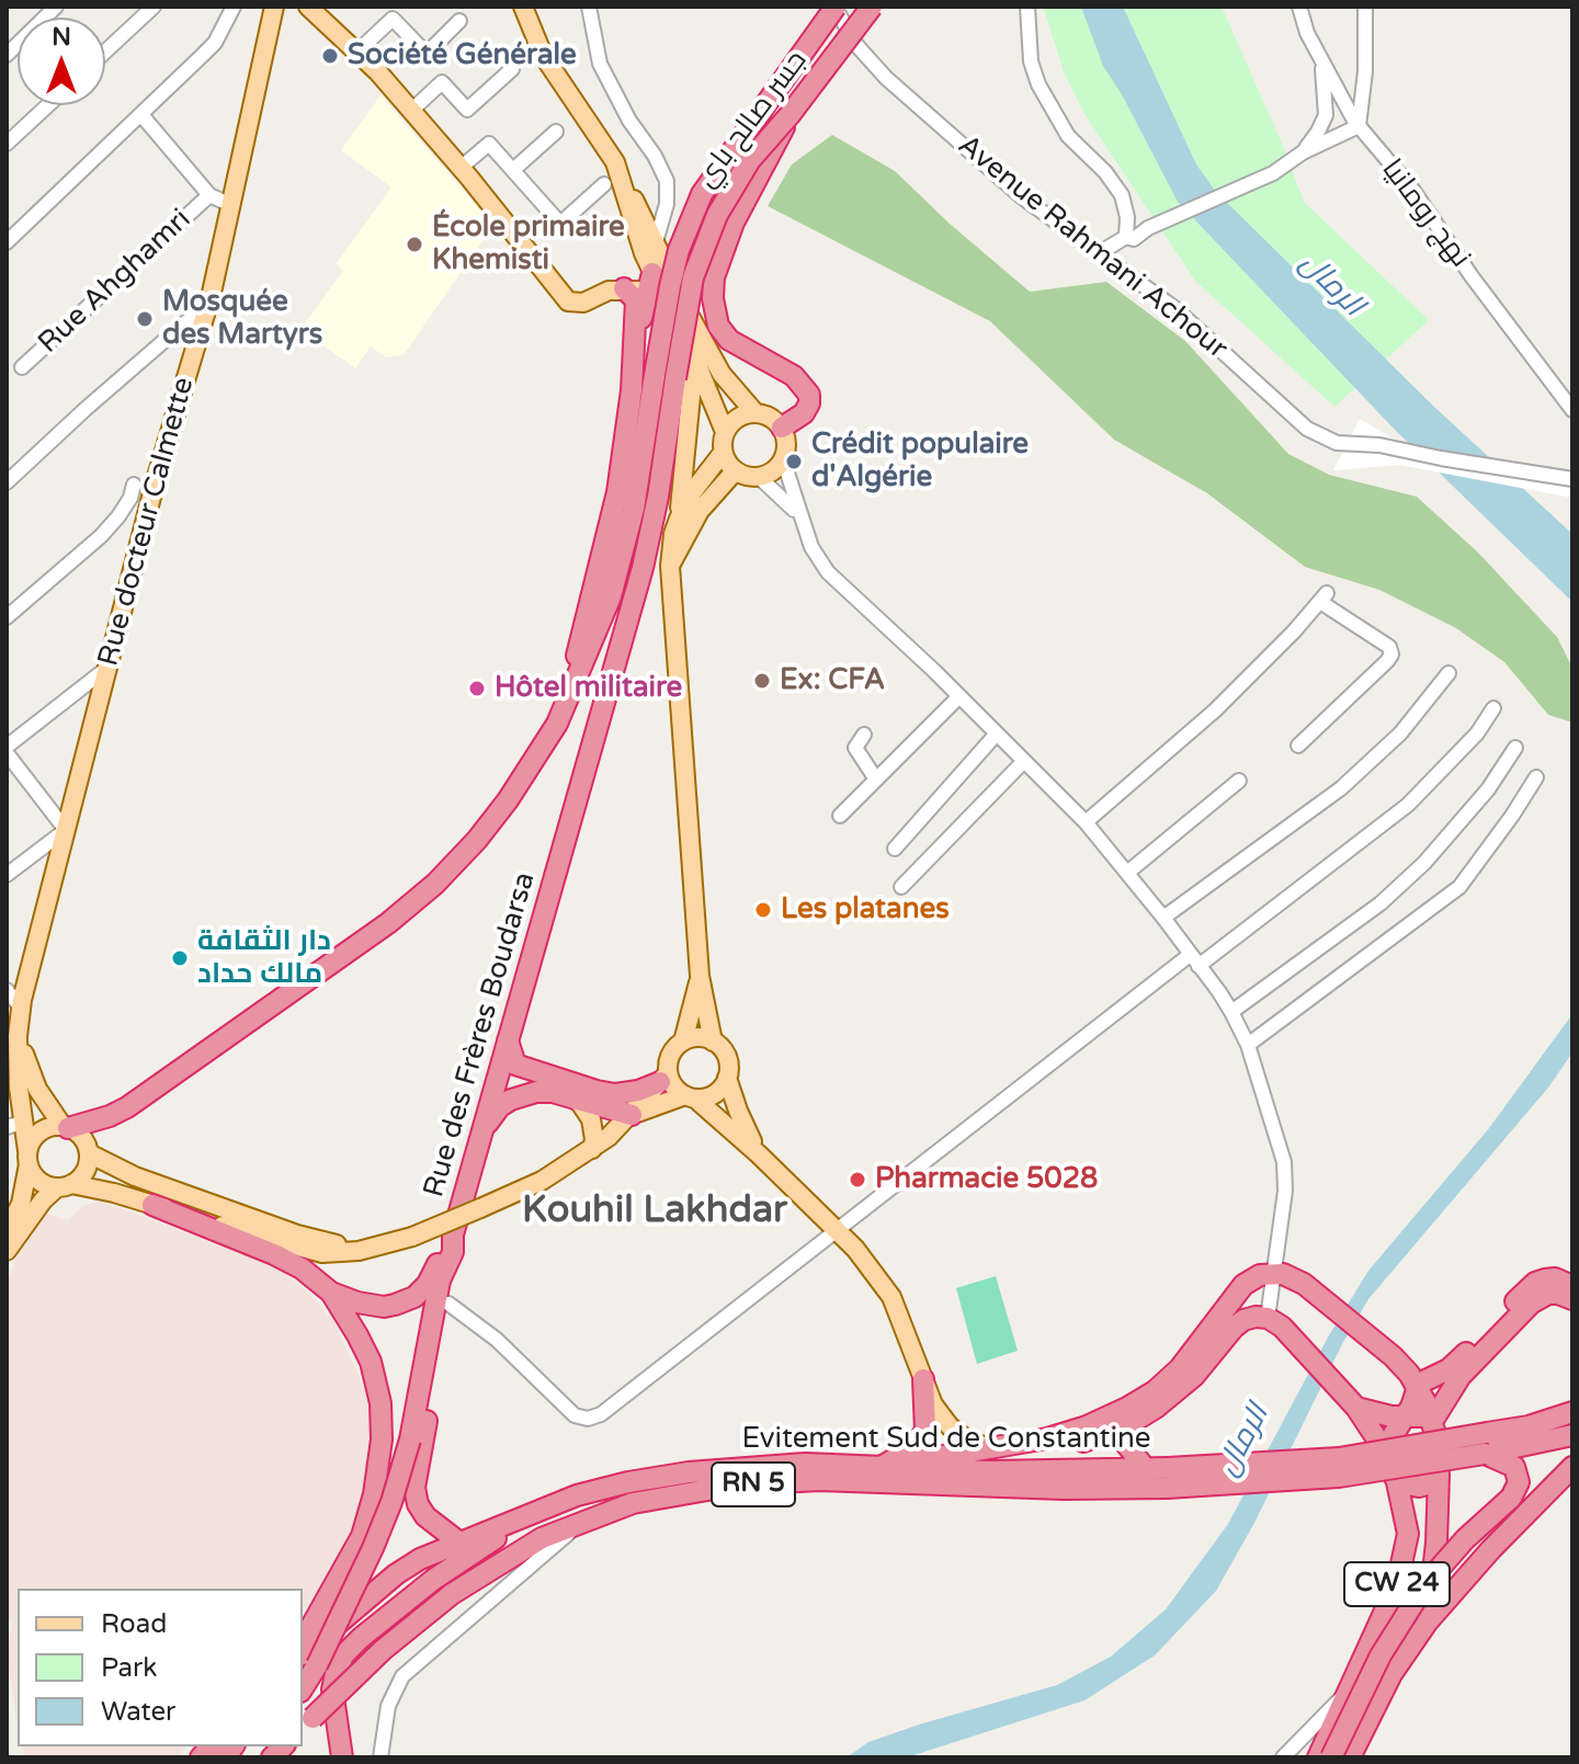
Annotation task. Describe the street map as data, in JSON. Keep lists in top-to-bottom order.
{
  "streets": {
    "highway": [
      "جسر صالح باي",
      "Rue des Frères Boudarsa",
      "Evitement Sud de Constantine",
      "RN 5",
      "CW 24"
    ],
    "main road": ["Rue docteur Calmette"],
    "street": ["نهج رومانيا", "Avenue Rahmani Achour", "Rue Ahghamri"]
  },
  "crossings": [
    ["جسر صالح باي", "Rue des Frères Boudarsa"],
    ["Rue des Frères Boudarsa", "Evitement Sud de Constantine"],
    ["Evitement Sud de Constantine", "RN 5"],
    ["RN 5", "CW 24"]
  ],
  "districts": ["Kouhil Lakhdar"],
  "water": ["الرمال"],
  "places": [
    "Société Générale",
    "École primaire Khemisti",
    "Mosquée des Martyrs",
    "Crédit populaire d'Algérie",
    "Ex: CFA",
    "Hôtel militaire",
    "Les platanes",
    "دار الثقافة مالك حداد",
    "Pharmacie 5028"
  ],
  "legend": ["Road", "Park", "Water"],
  "north": "top"
}
